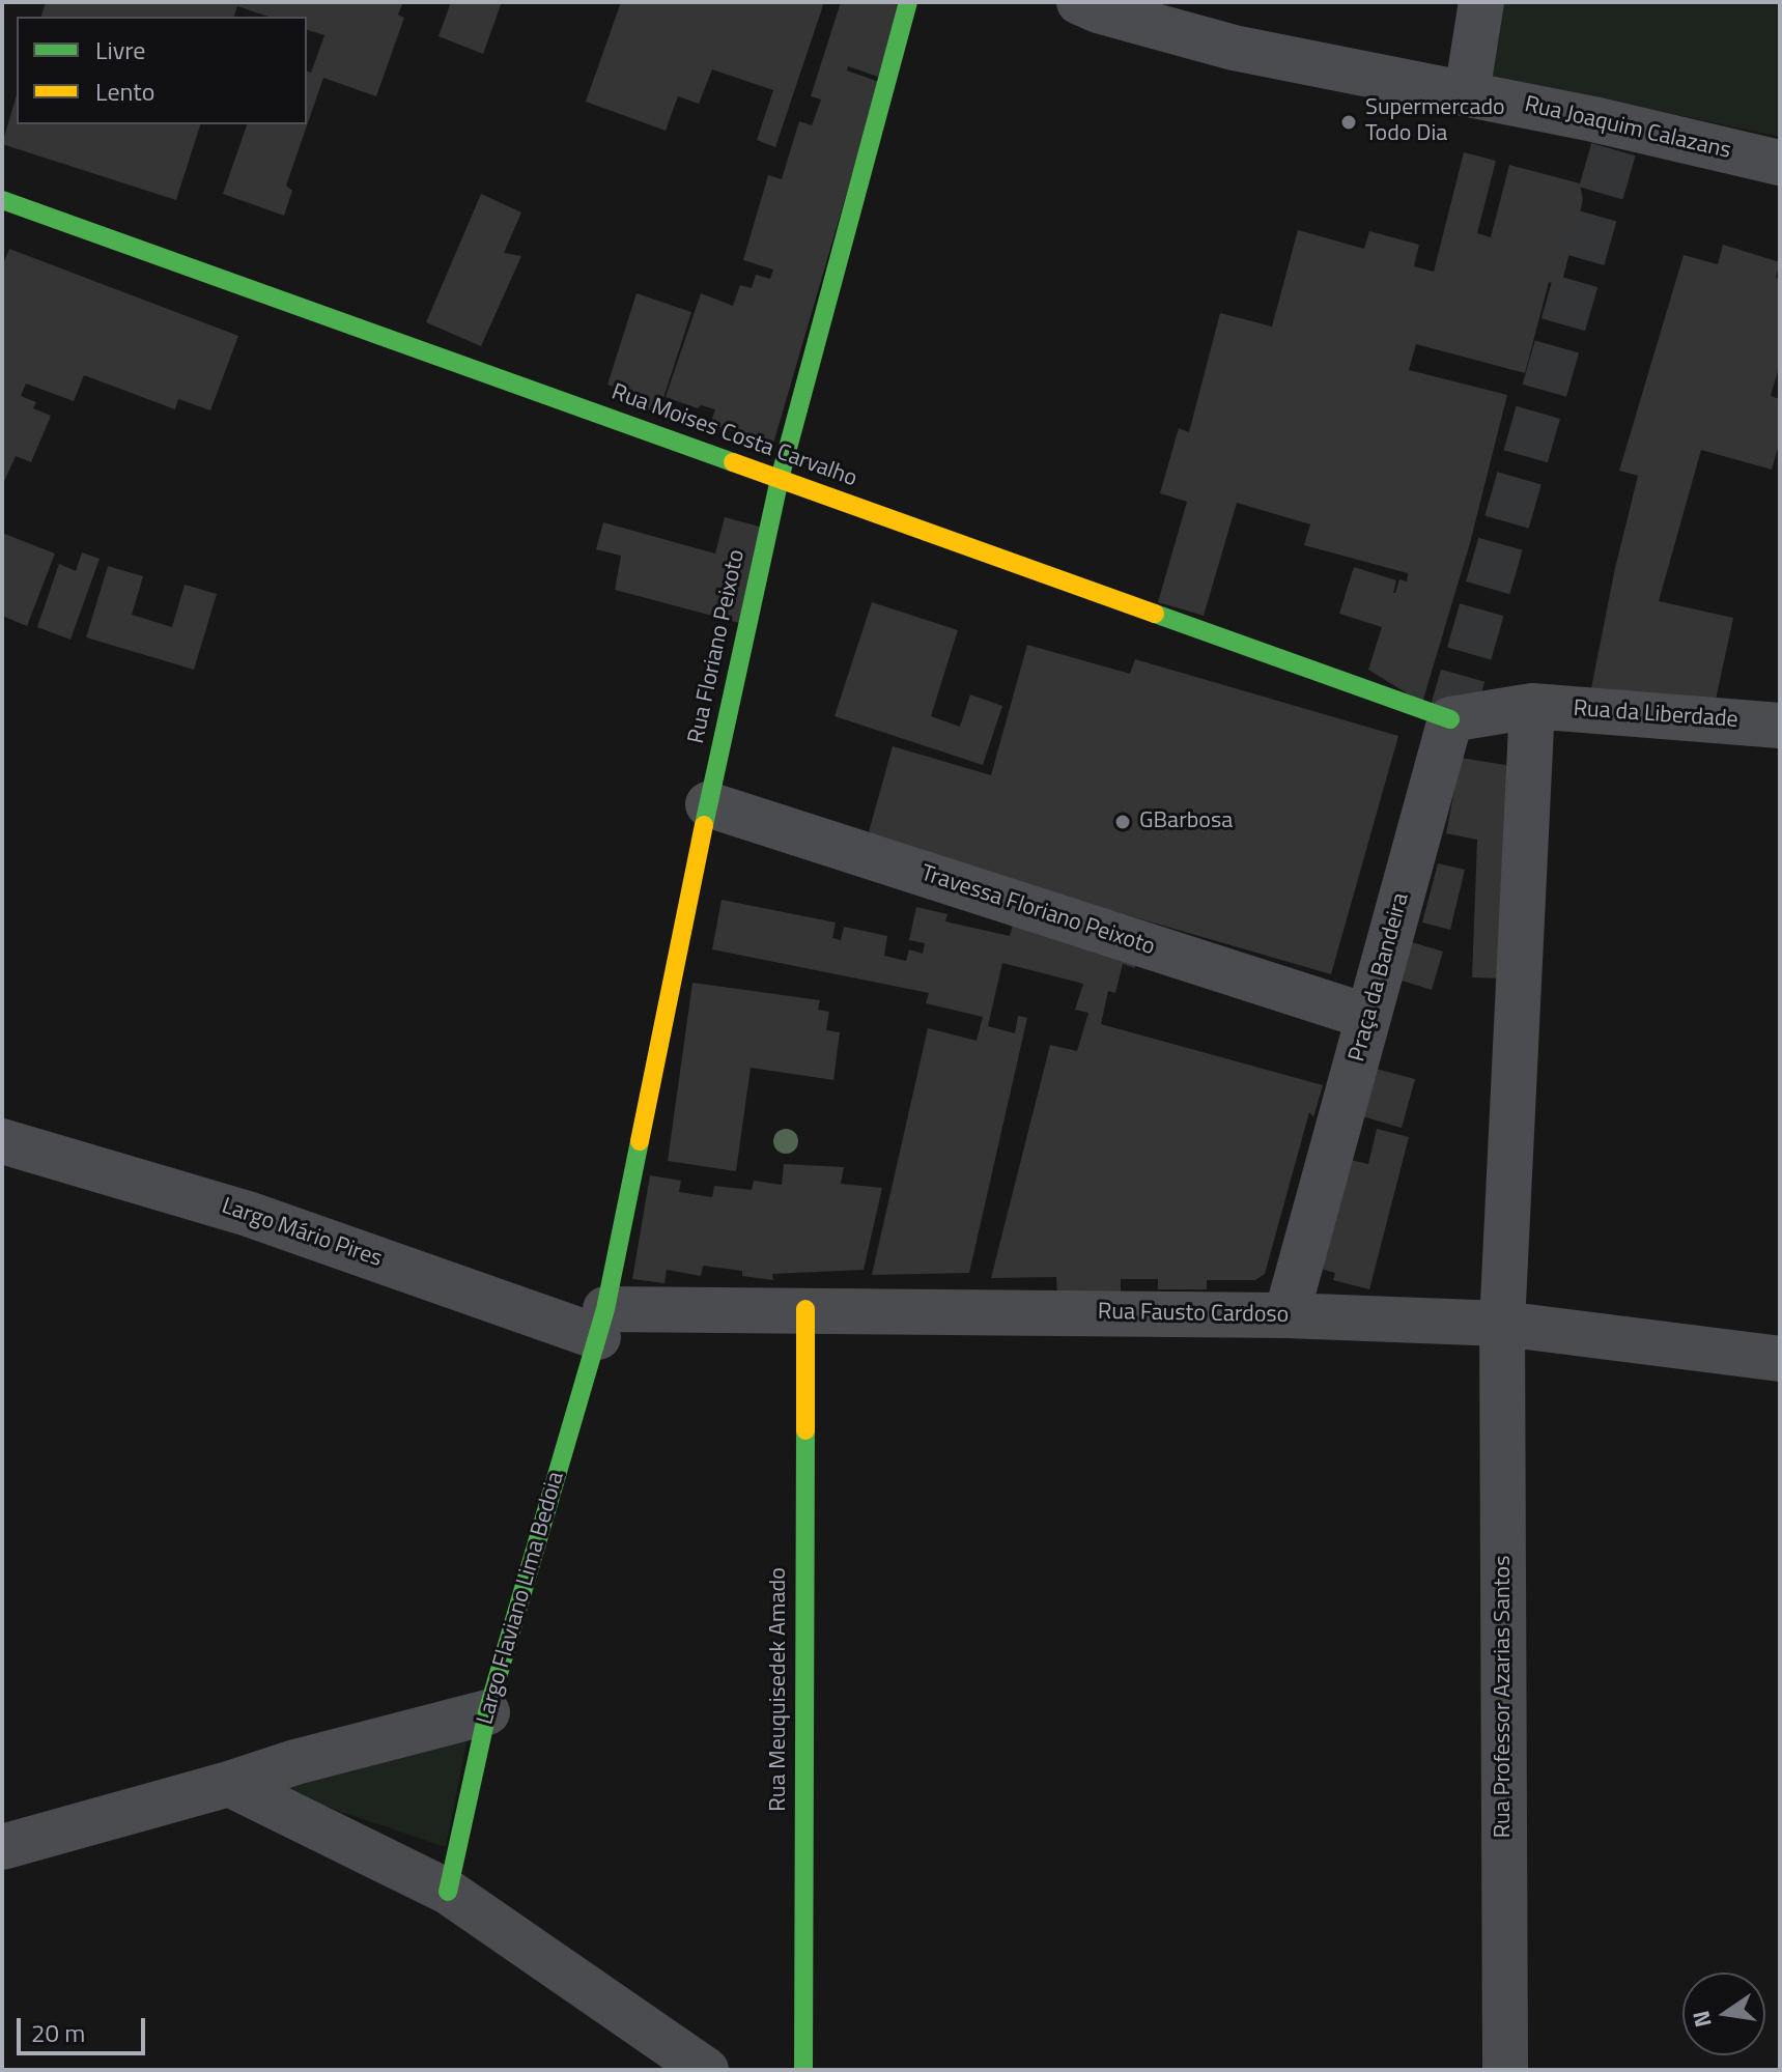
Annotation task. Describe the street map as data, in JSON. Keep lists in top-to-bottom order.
{
  "streets": {
    "street": [
      "Rua Joaquim Calazans",
      "Rua Moises Costa Carvalho",
      "Rua Floriano Peixoto",
      "Rua da Liberdade",
      "Travessa Floriano Peixoto",
      "Praça da Bandeira",
      "Largo Mário Pires",
      "Rua Fausto Cardoso",
      "Largo Flaviano Lima Bedoia",
      "Rua Meuquisedek Amado",
      "Rua Professor Azarias Santos"
    ]
  },
  "crossings": [
    ["Rua Moises Costa Carvalho", "Rua Floriano Peixoto"],
    ["Rua Moises Costa Carvalho", "Praça da Bandeira"],
    ["Rua Floriano Peixoto", "Travessa Floriano Peixoto"],
    ["Rua Floriano Peixoto", "Largo Mário Pires"],
    ["Rua Floriano Peixoto", "Rua Fausto Cardoso"],
    ["Rua Floriano Peixoto", "Largo Flaviano Lima Bedoia"],
    ["Rua da Liberdade", "Rua Professor Azarias Santos"],
    ["Travessa Floriano Peixoto", "Praça da Bandeira"],
    ["Praça da Bandeira", "Rua Fausto Cardoso"],
    ["Largo Mário Pires", "Rua Fausto Cardoso"],
    ["Largo Mário Pires", "Largo Flaviano Lima Bedoia"],
    ["Rua Fausto Cardoso", "Largo Flaviano Lima Bedoia"],
    ["Rua Fausto Cardoso", "Rua Meuquisedek Amado"],
    ["Rua Fausto Cardoso", "Rua Professor Azarias Santos"]
  ],
  "places": ["Supermercado Todo Dia", "GBarbosa"],
  "legend": ["Livre", "Lento"],
  "scale_bar": "20 m",
  "north": "left"
}
